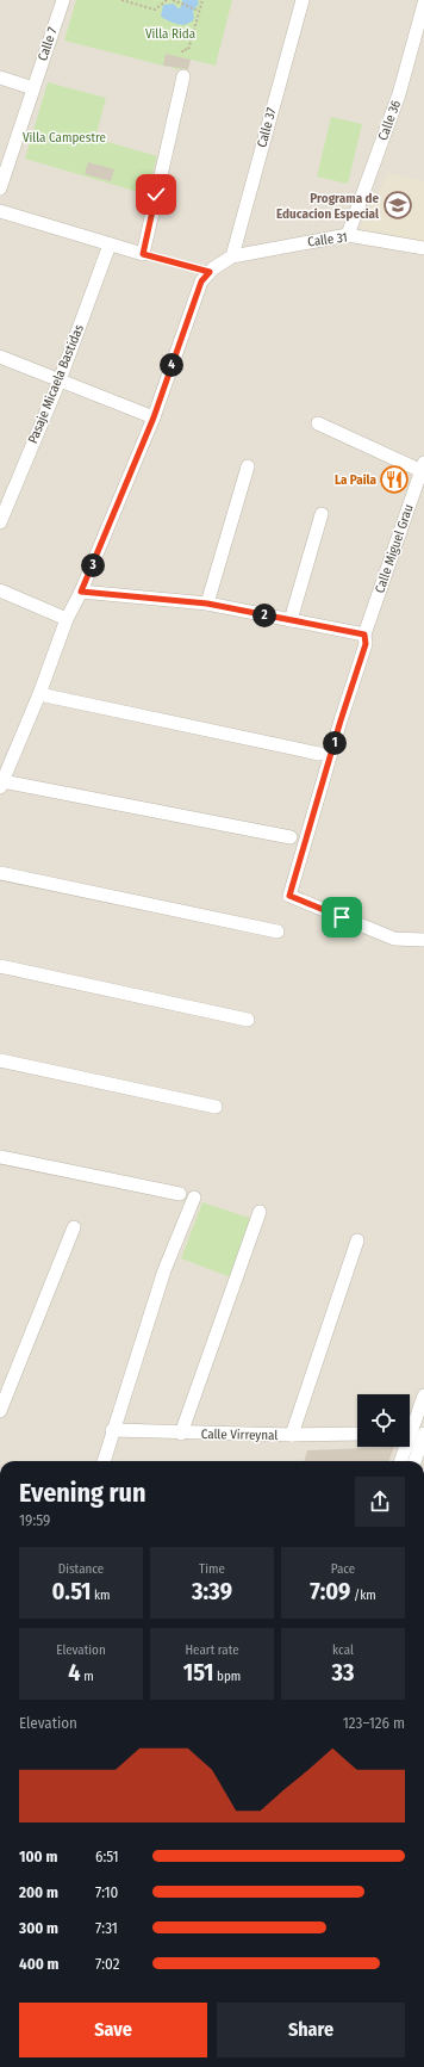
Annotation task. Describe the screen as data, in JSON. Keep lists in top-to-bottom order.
{
  "streets": {
    "street": [
      "Calle 7",
      "Calle 36",
      "Calle 37",
      "Calle 31",
      "Pasaje Micaela Bastidas",
      "Calle Miguel Grau",
      "Calle Virreynal"
    ]
  },
  "crossings": [
    ["Calle 36", "Calle 31"],
    ["Calle 37", "Calle 31"]
  ],
  "parks": ["Villa Rida", "Villa Campestre"],
  "places": {
    "school or university": ["Programa de Educacion Especial"],
    "restaurant": ["La Paila"]
  },
  "page": {
    "pins": [
      "4",
      "3",
      "2",
      "1"
    ],
    "heading": ["Evening run", "19:59"],
    "stats": [
      ["Distance", "0.51 km"],
      ["Time", "3:39"],
      ["Pace", "7:09 /km"],
      ["Elevation", "4 m"],
      ["Heart rate", "151 bpm"],
      ["kcal", "33"]
    ],
    "chart": ["Elevation", "123–126 m"],
    "list": [
      {
        "name": "100 m",
        "note": "6:51"
      },
      {
        "name": "200 m",
        "note": "7:10"
      },
      {
        "name": "300 m",
        "note": "7:31"
      },
      {
        "name": "400 m",
        "note": "7:02"
      }
    ],
    "buttons": ["Save", "Share"]
  }
}
